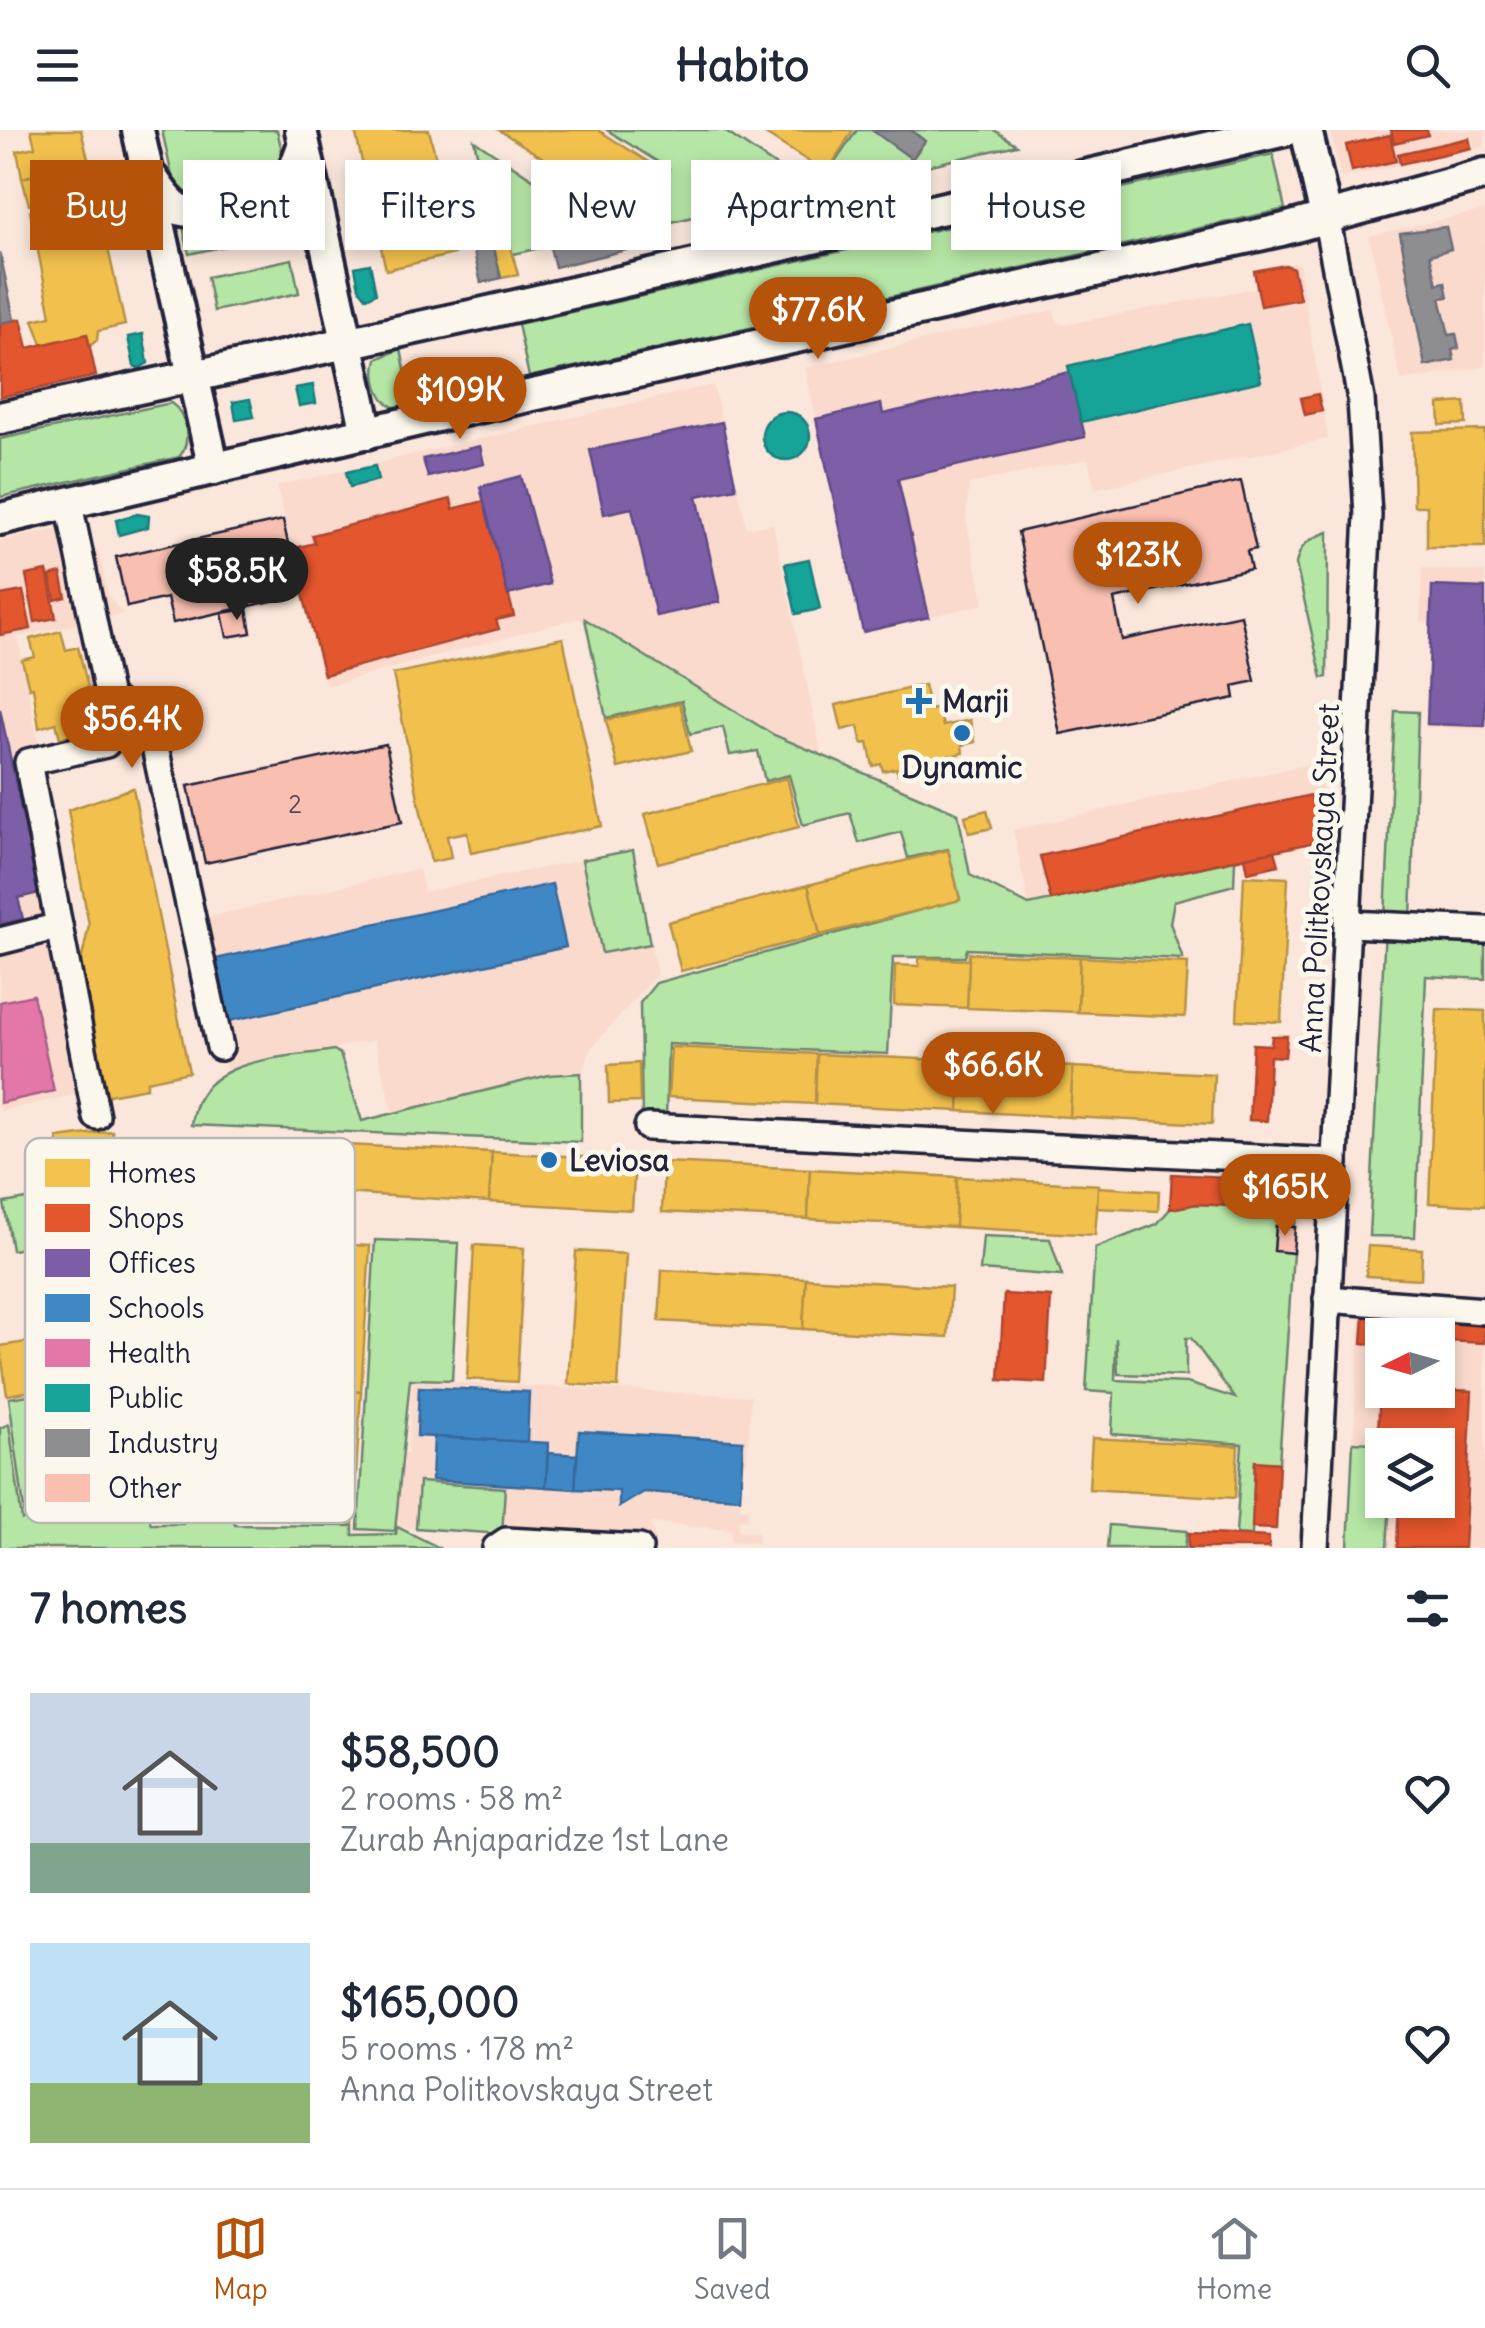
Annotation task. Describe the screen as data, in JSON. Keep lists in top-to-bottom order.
{
  "streets": {
    "street": ["Anna Politkovskaya Street"]
  },
  "places": {
    "health": ["Marji"],
    "other": ["Dynamic", "Leviosa"]
  },
  "house_numbers": ["2"],
  "legend": [
    "Homes",
    "Shops",
    "Offices",
    "Schools",
    "Health",
    "Public",
    "Industry",
    "Other"
  ],
  "north": "left",
  "page": {
    "header": "Habito",
    "chip": [
      "Buy",
      "Rent",
      "Filters",
      "New",
      "Apartment",
      "House"
    ],
    "price": [
      "$77.6K",
      "$109K",
      "$123K",
      "$58.5K",
      "$56.4K",
      "$66.6K",
      "$165K"
    ],
    "heading": "7 homes",
    "list": [
      {
        "name": "$58,500",
        "note": "2 rooms · 58 m² · Zurab Anjaparidze 1st Lane"
      },
      {
        "name": "$165,000",
        "note": "5 rooms · 178 m² · Anna Politkovskaya Street"
      }
    ],
    "tabs": ["Map", "Saved", "Home"]
  }
}
